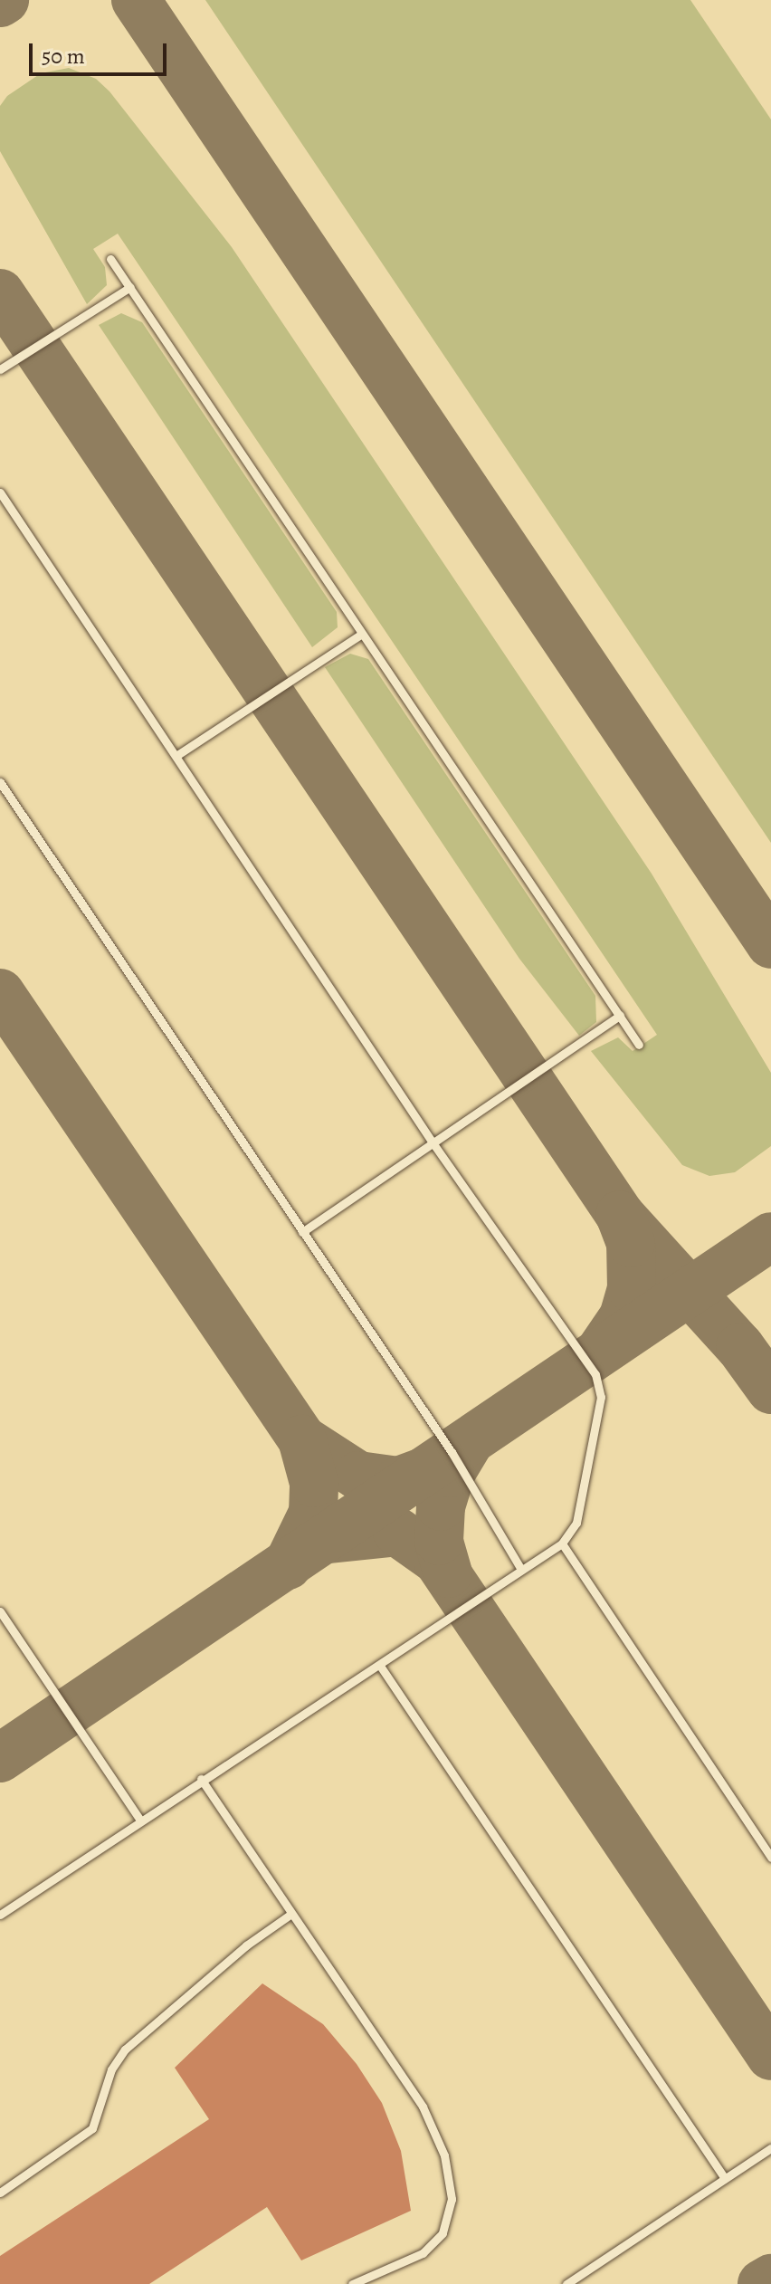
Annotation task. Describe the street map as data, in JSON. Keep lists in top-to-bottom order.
{
  "scale_bar": "50 m"
}
